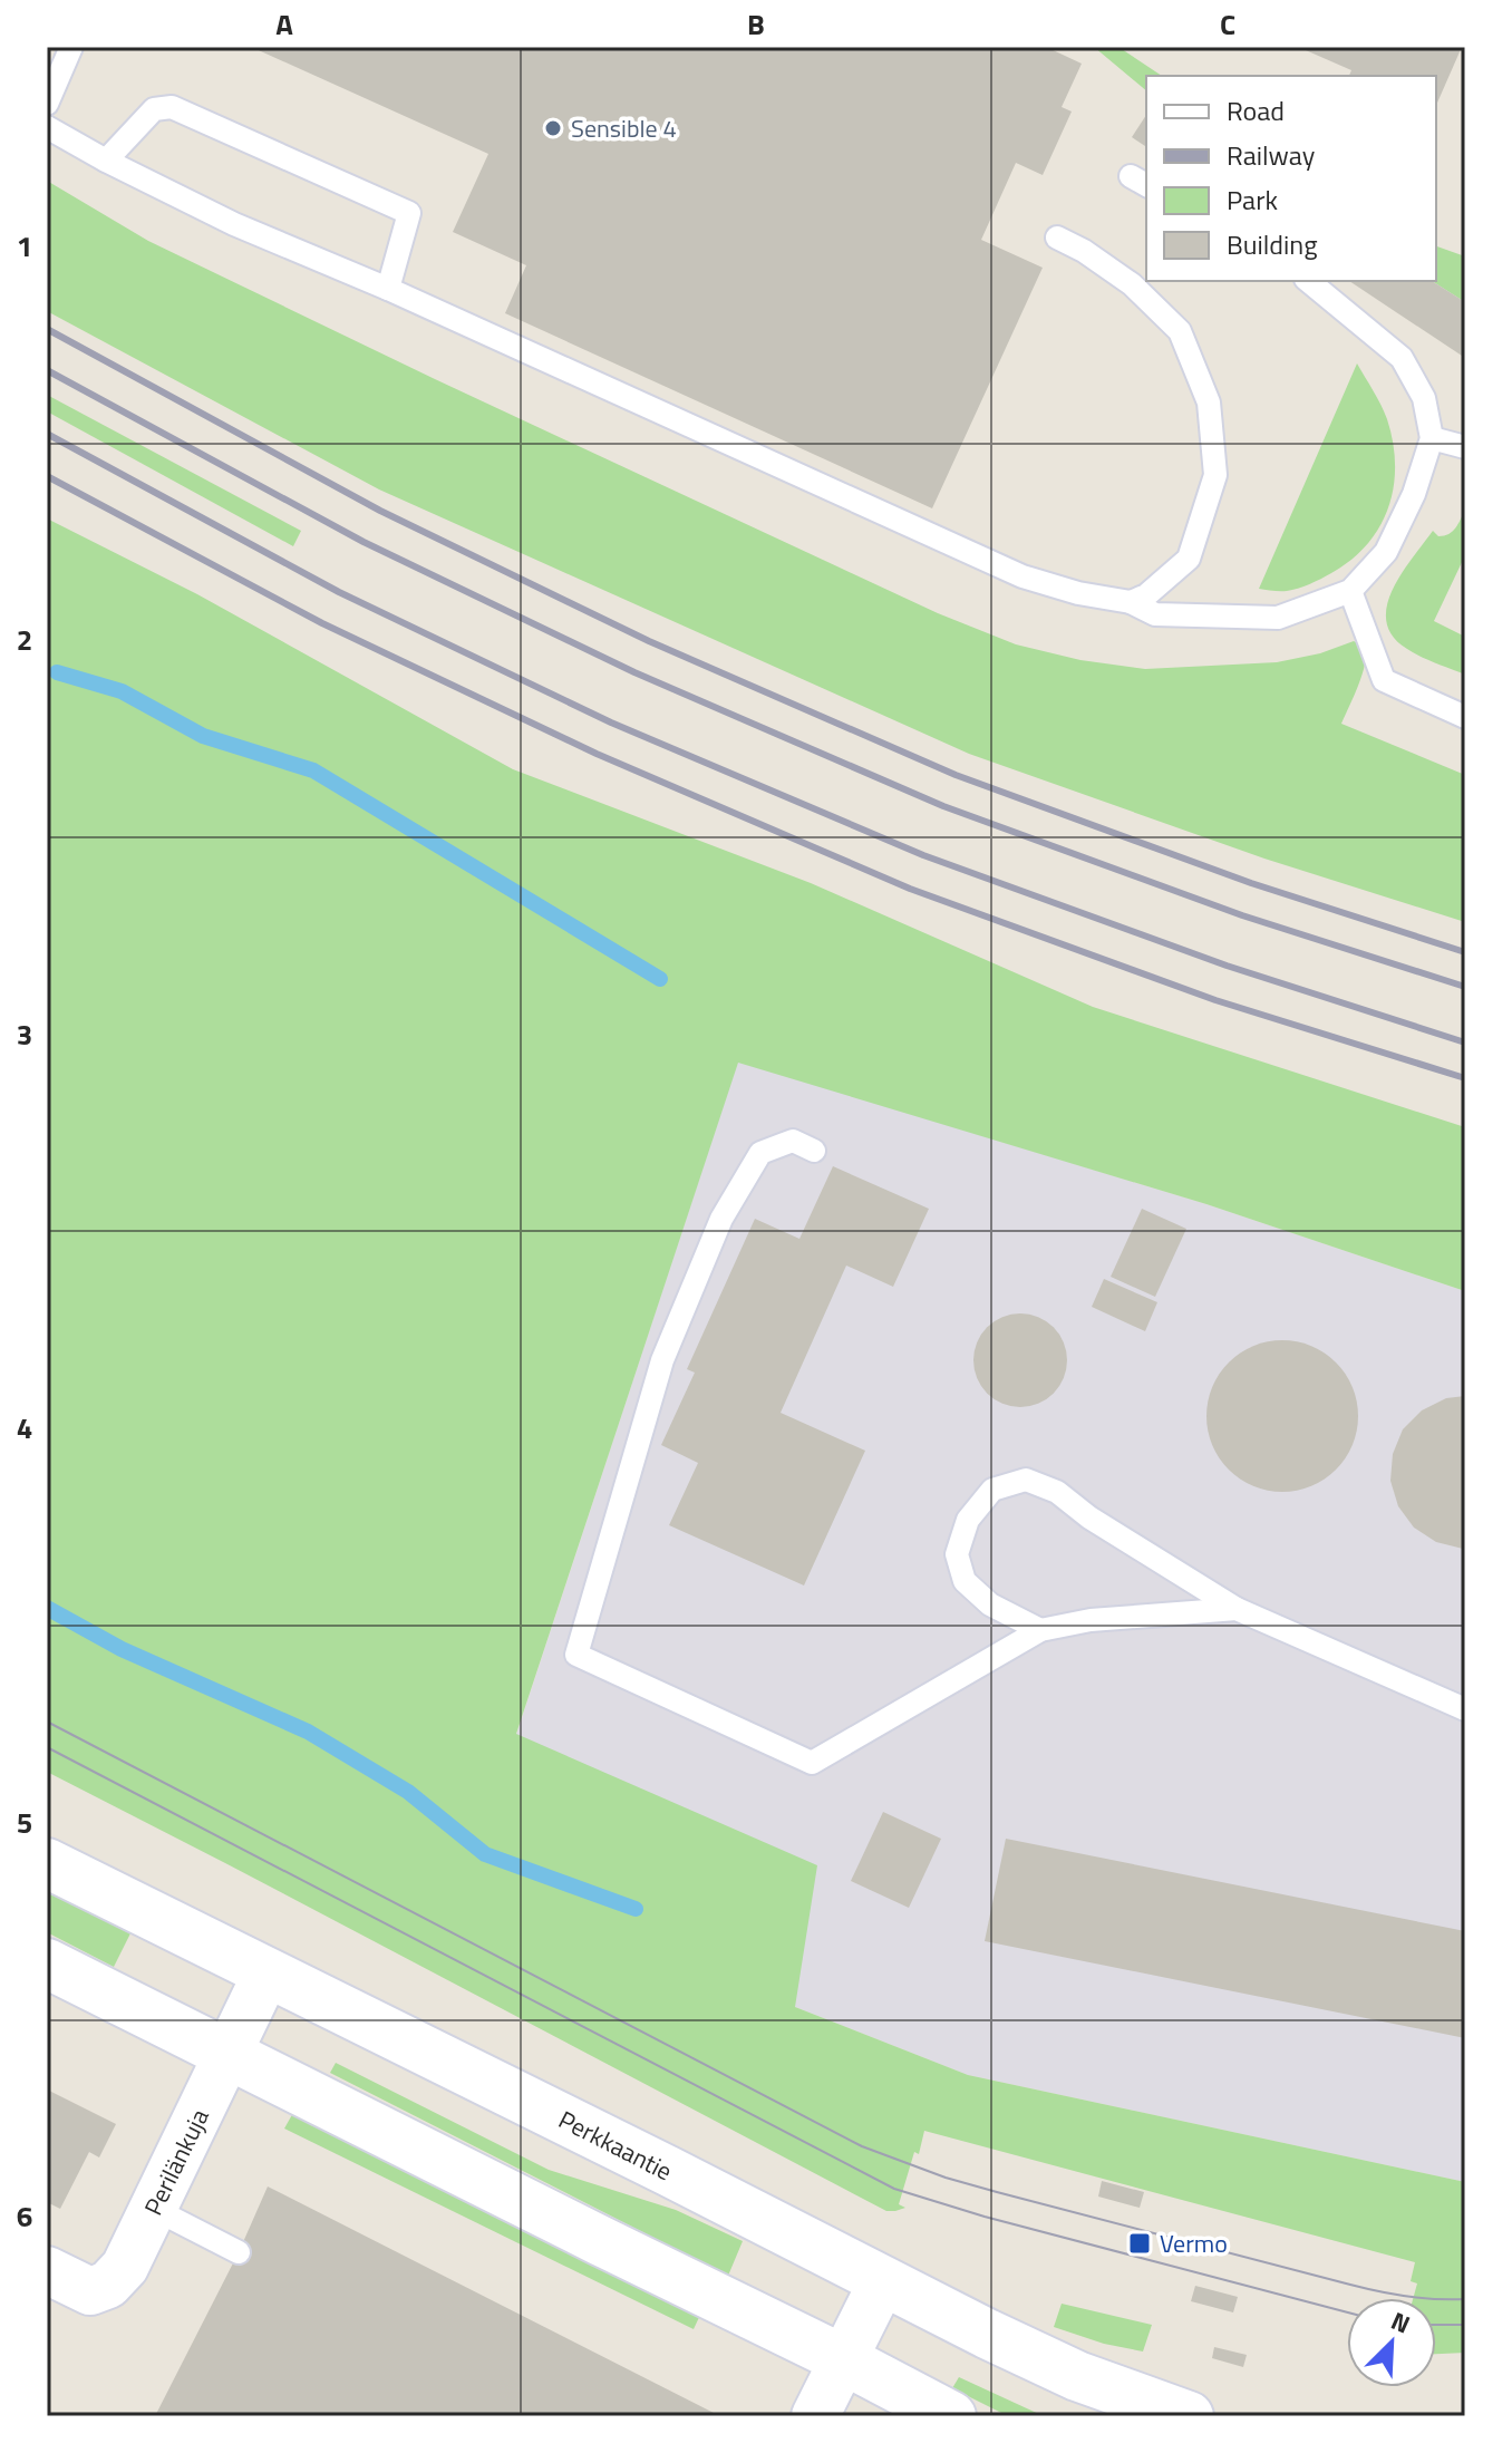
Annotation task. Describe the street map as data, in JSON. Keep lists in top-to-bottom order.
{
  "streets": {
    "main road": ["Perkkaantie"],
    "street": ["Perilänkuja"]
  },
  "crossings": [
    ["Perkkaantie", "Perilänkuja"]
  ],
  "places": {
    "other": ["Sensible 4"],
    "transit": ["Vermo"]
  },
  "legend": [
    "Road",
    "Railway",
    "Park",
    "Building"
  ],
  "north": "top right",
  "grid": {
    "columns": ["A", "B", "C"],
    "rows": [
      "1",
      "2",
      "3",
      "4",
      "5",
      "6"
    ]
  }
}
